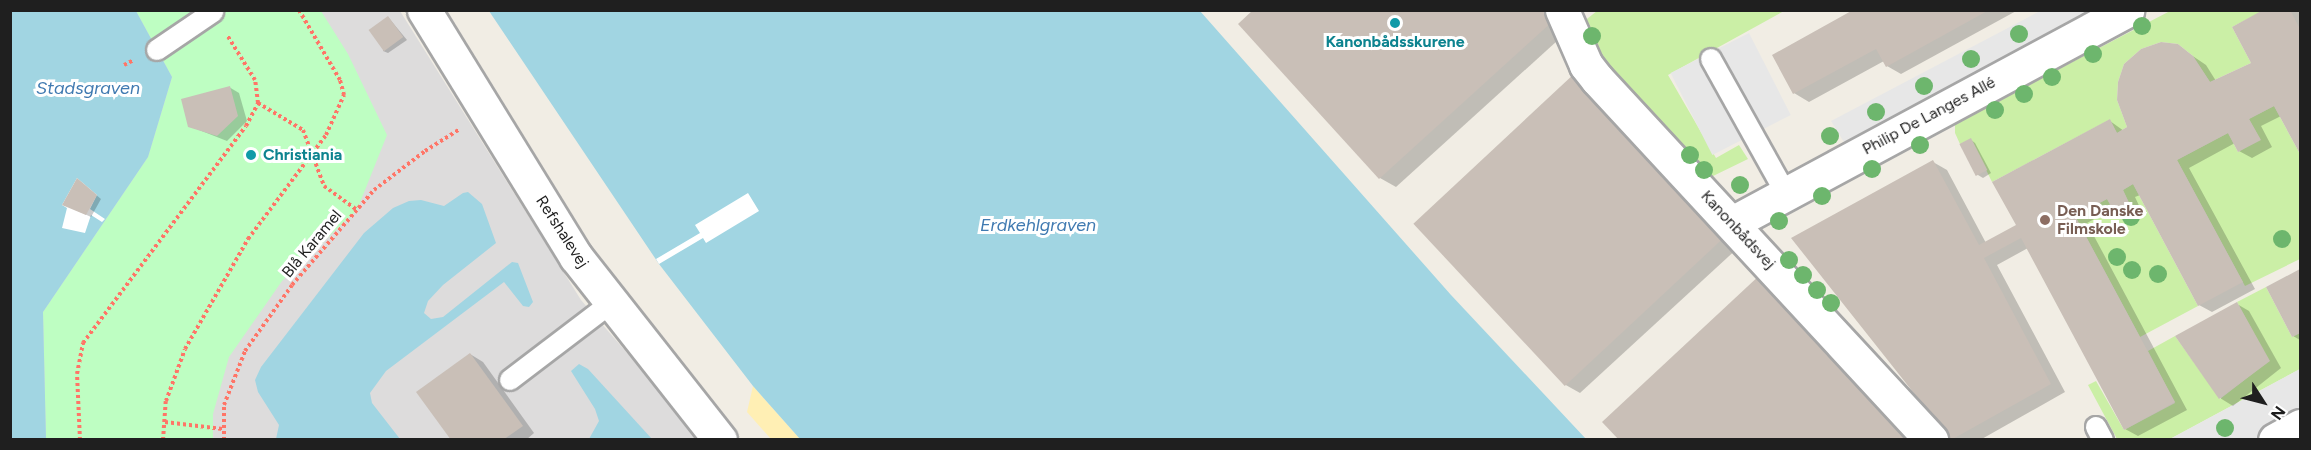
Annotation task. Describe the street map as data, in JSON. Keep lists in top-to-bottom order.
{
  "streets": {
    "street": ["Philip De Langes Allé", "Kanonbådsvej", "Refshalevej"],
    "path": ["Blå Karamel"]
  },
  "crossings": [
    ["Philip De Langes Allé", "Kanonbådsvej"],
    ["Refshalevej", "Blå Karamel"]
  ],
  "water": ["Stadsgraven", "Erdkehlgraven"],
  "places": ["Kanonbådsskurene", "Christiania", "Den Danske Filmskole"],
  "north": "bottom right"
}
